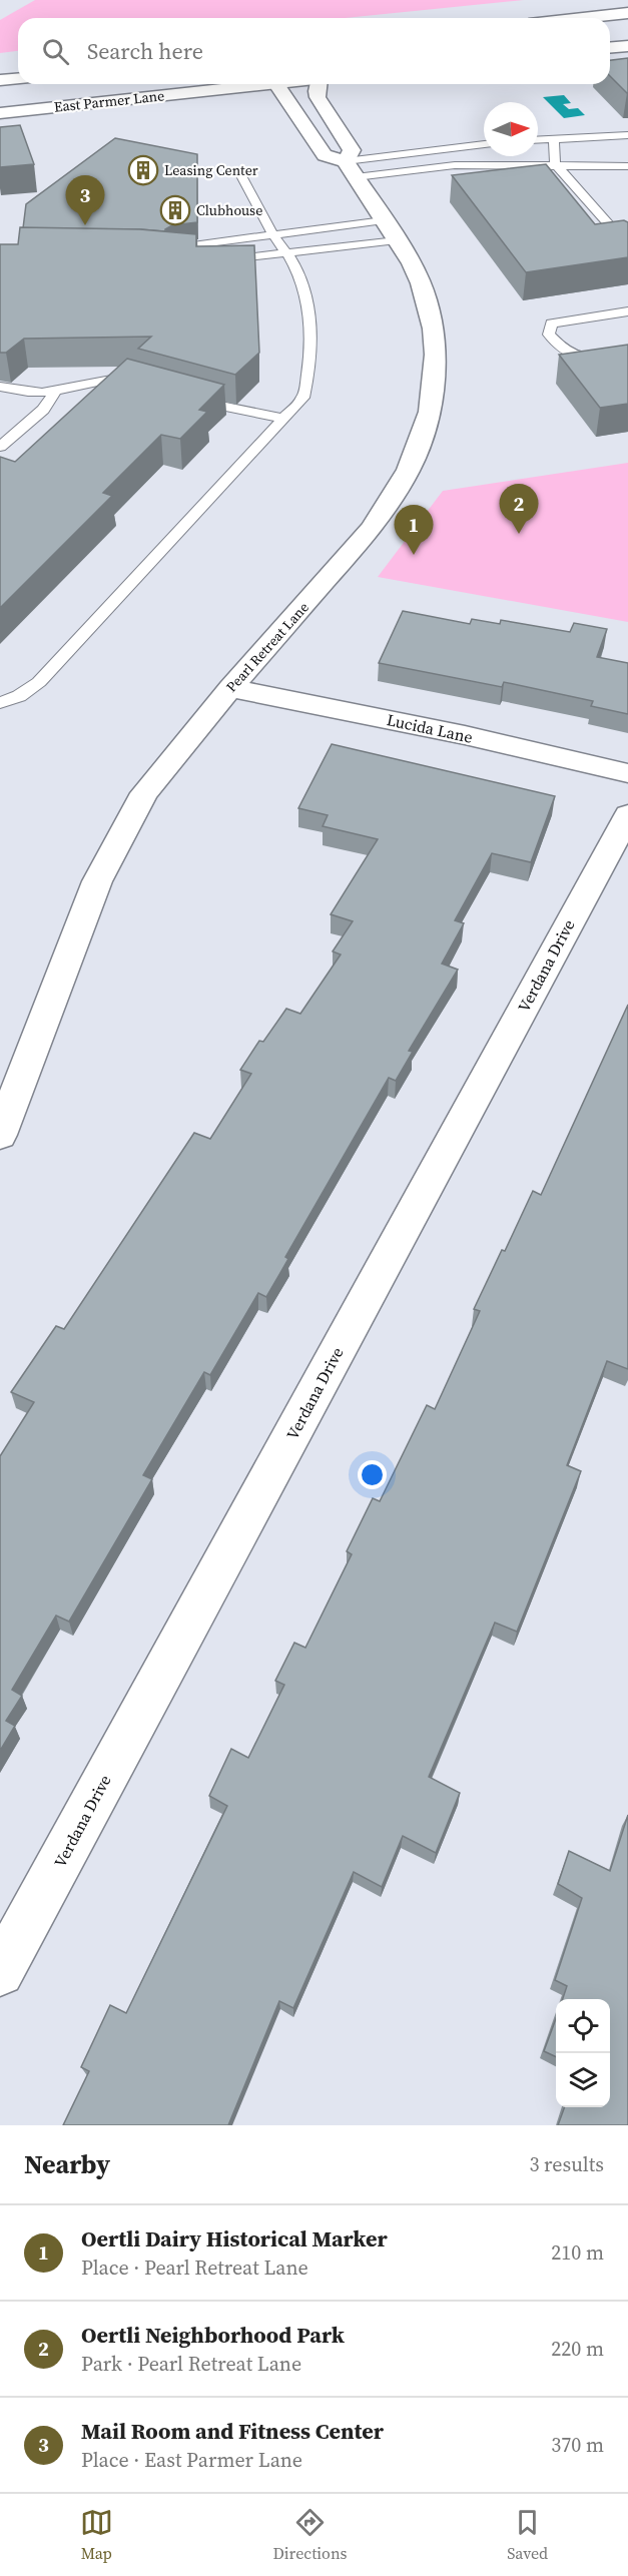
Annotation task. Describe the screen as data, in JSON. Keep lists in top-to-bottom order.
{
  "streets": {
    "street": [
      "East Parmer Lane",
      "Pearl Retreat Lane",
      "Lucida Lane",
      "Verdana Drive"
    ]
  },
  "crossings": [
    ["Pearl Retreat Lane", "Lucida Lane"]
  ],
  "places": {
    "building": ["Leasing Center", "Clubhouse"]
  },
  "north": "right",
  "page": {
    "search": "Search here",
    "pins": ["3", "2", "1"],
    "heading": ["Nearby", "3 results"],
    "list": [
      {
        "mark": "1",
        "name": "Oertli Dairy Historical Marker",
        "note": "Place · Pearl Retreat Lane",
        "value": "210 m"
      },
      {
        "mark": "2",
        "name": "Oertli Neighborhood Park",
        "note": "Park · Pearl Retreat Lane",
        "value": "220 m"
      },
      {
        "mark": "3",
        "name": "Mail Room and Fitness Center",
        "note": "Place · East Parmer Lane",
        "value": "370 m"
      }
    ],
    "nav": ["Map", "Directions", "Saved"]
  }
}
